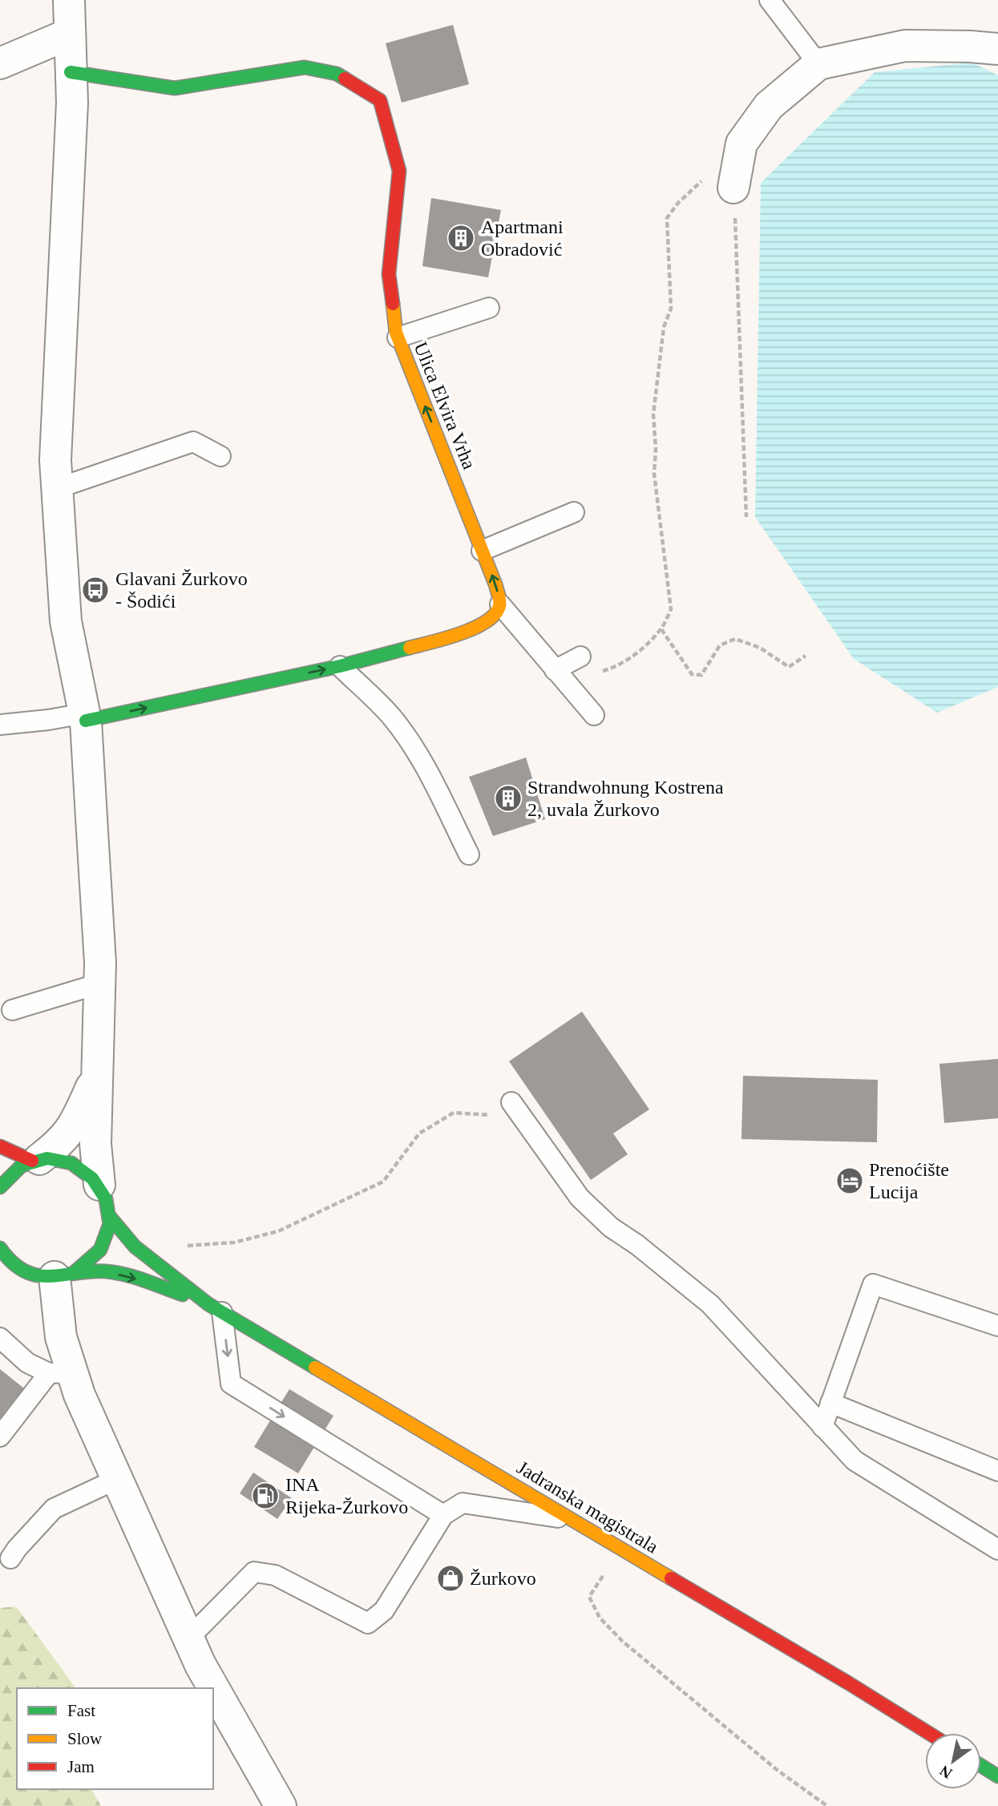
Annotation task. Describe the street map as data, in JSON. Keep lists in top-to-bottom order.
{
  "streets": {
    "main road": ["Ulica Elvira Vrha", "Jadranska magistrala"]
  },
  "places": {
    "building": ["Apartmani Obradović", "Strandwohnung Kostrena 2, uvala Žurkovo"],
    "bus stop": ["Glavani Žurkovo - Šodići"],
    "hotel": ["Prenoćište Lucija"],
    "fuel station": ["INA Rijeka-Žurkovo"],
    "shop": ["Žurkovo"]
  },
  "legend": ["Fast", "Slow", "Jam"],
  "north": "bottom left"
}
